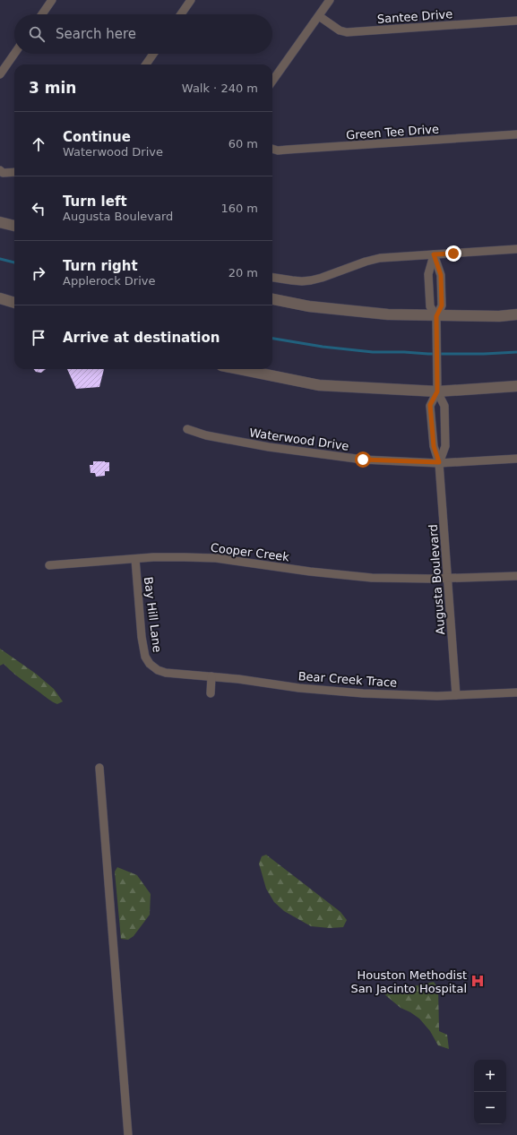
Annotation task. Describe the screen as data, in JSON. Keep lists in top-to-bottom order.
{
  "streets": {
    "street": [
      "Santee Drive",
      "Green Tee Drive",
      "Waterwood Drive",
      "Cooper Creek",
      "Augusta Boulevard",
      "Bay Hill Lane",
      "Bear Creek Trace"
    ]
  },
  "crossings": [
    ["Waterwood Drive", "Augusta Boulevard"],
    ["Cooper Creek", "Augusta Boulevard"],
    ["Cooper Creek", "Bay Hill Lane"],
    ["Augusta Boulevard", "Bear Creek Trace"],
    ["Bay Hill Lane", "Bear Creek Trace"]
  ],
  "places": {
    "hospital": ["Houston Methodist San Jacinto Hospital"]
  },
  "page": {
    "search": "Search here",
    "heading": ["3 min", "Walk · 240 m"],
    "list": [
      ["Continue", "Waterwood Drive", "60 m"],
      ["Turn left", "Augusta Boulevard", "160 m"],
      ["Turn right", "Applerock Drive", "20 m"],
      "Arrive at destination"
    ],
    "map_buttons": ["+", "−"]
  }
}
